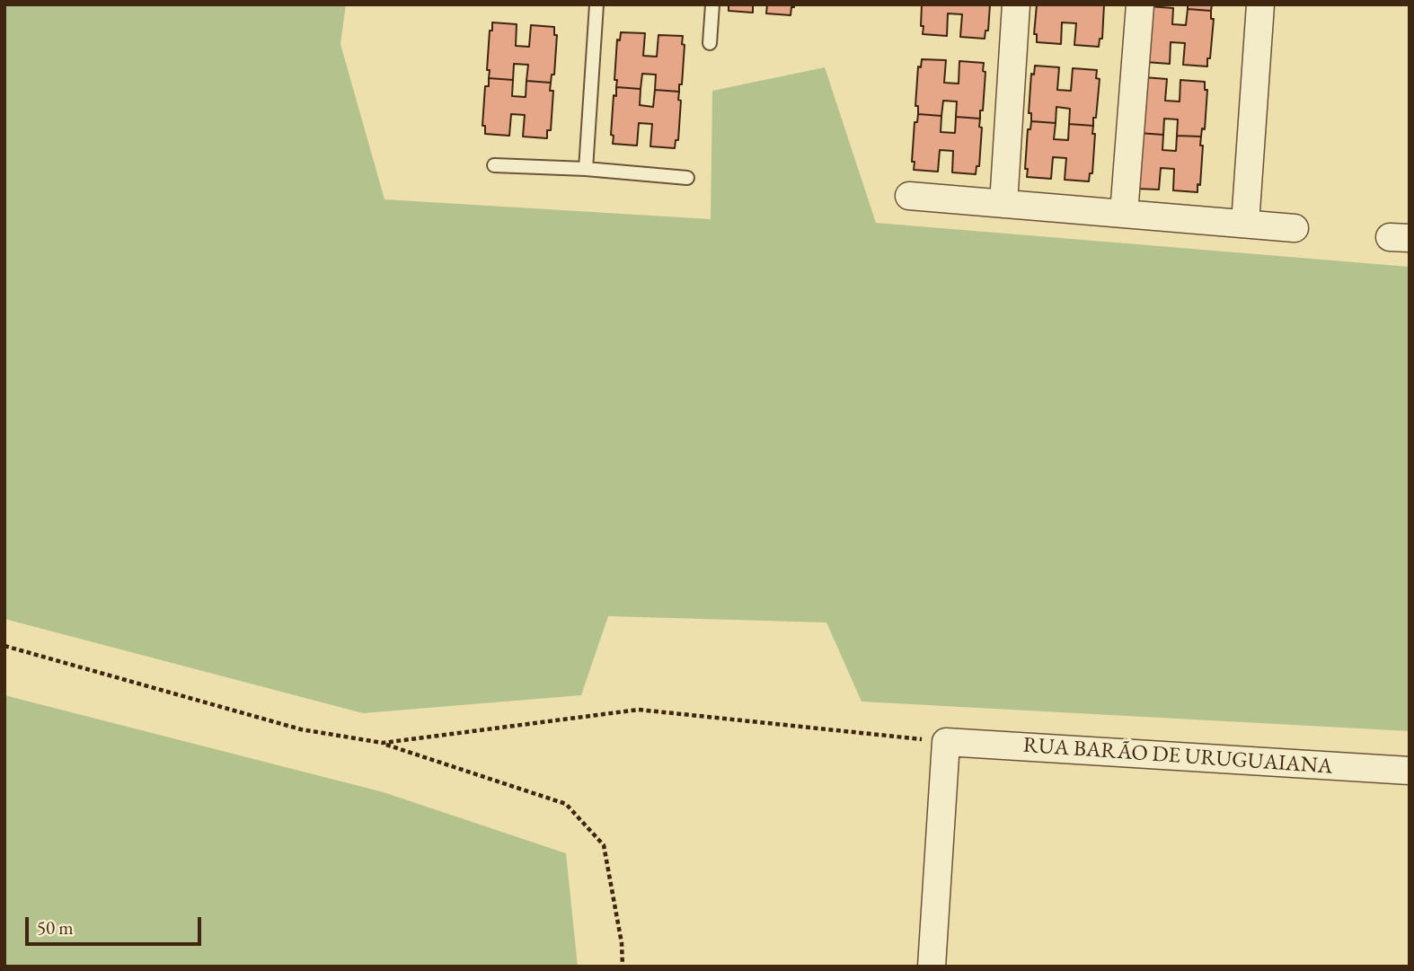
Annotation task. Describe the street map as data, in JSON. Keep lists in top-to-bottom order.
{
  "streets": {
    "street": ["RUA BARÃO DE URUGUAIANA"]
  },
  "scale_bar": "50 m"
}
